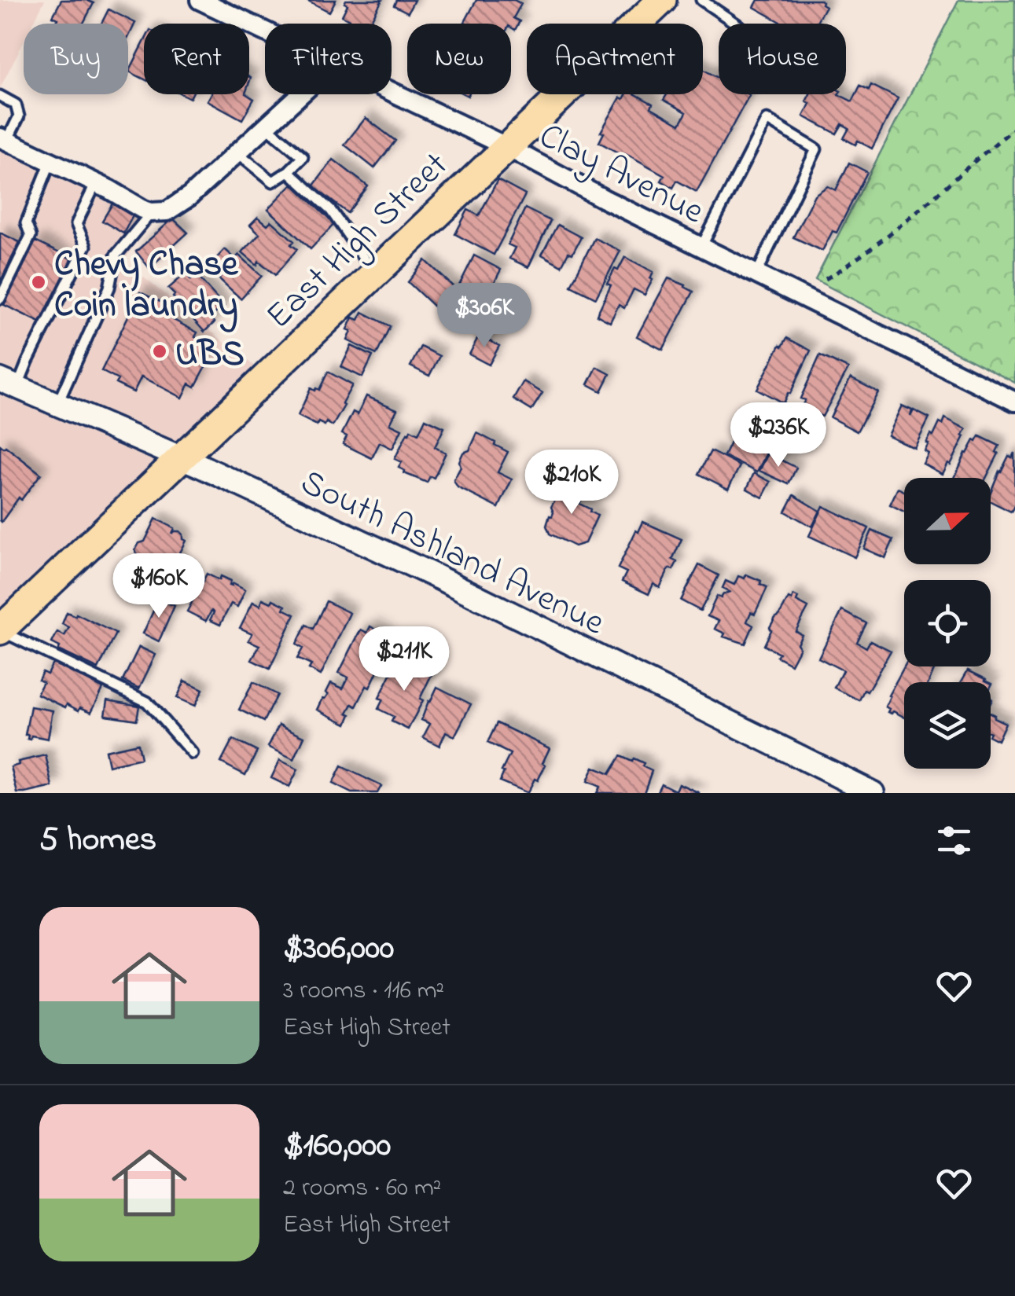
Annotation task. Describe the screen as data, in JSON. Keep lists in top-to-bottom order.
{
  "streets": {
    "main road": ["East High Street"],
    "street": ["Clay Avenue", "South Ashland Avenue"]
  },
  "crossings": [
    ["Clay Avenue", "East High Street"],
    ["East High Street", "South Ashland Avenue"]
  ],
  "places": ["Chevy Chase Coin laundry", "UBS"],
  "north": "right",
  "page": {
    "chip": [
      "Buy",
      "Rent",
      "Filters",
      "New",
      "Apartment",
      "House"
    ],
    "price": [
      "$306K",
      "$236K",
      "$210K",
      "$160K",
      "$211K"
    ],
    "heading": "5 homes",
    "list": [
      {
        "name": "$306,000",
        "note": "3 rooms · 116 m² · East High Street"
      },
      {
        "name": "$160,000",
        "note": "2 rooms · 60 m² · East High Street"
      }
    ]
  }
}
